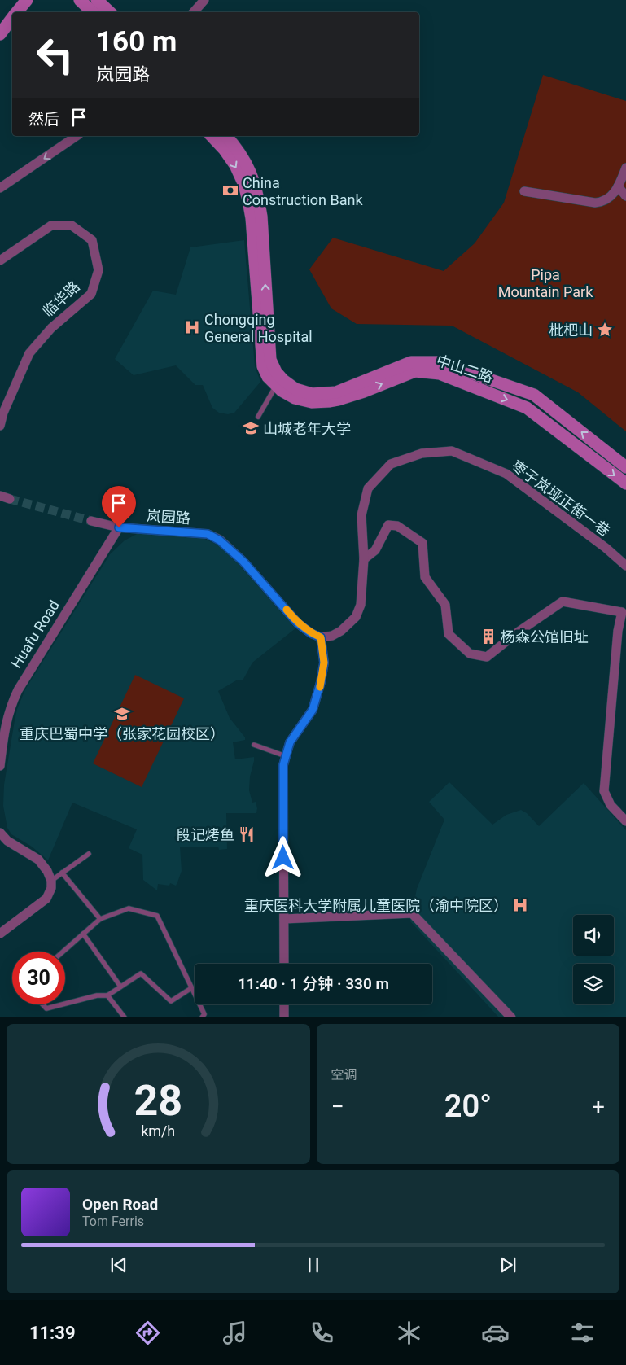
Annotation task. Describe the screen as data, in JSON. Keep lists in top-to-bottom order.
{
  "streets": {
    "main road": ["中山二路"],
    "street": [
      "临华路",
      "枣子岚垭正街一巷",
      "岚园路",
      "Huafu Road"
    ]
  },
  "crossings": [
    ["枣子岚垭正街一巷", "岚园路"],
    ["岚园路", "Huafu Road"]
  ],
  "parks": ["Pipa Mountain Park"],
  "places": {
    "bank": ["China Construction Bank"],
    "hospital": ["Chongqing General Hospital", "重庆医科大学附属儿童医院（渝中院区）"],
    "place": ["枇杷山"],
    "school or university": ["山城老年大学", "重庆巴蜀中学（张家花园校区）"],
    "building": ["杨森公馆旧址"],
    "restaurant": ["段记烤鱼"]
  },
  "page": {
    "turn": ["160 m", "岚园路"],
    "then": "然后",
    "limit": "30",
    "trip": "11:40 · 1 分钟 · 330 m",
    "tile": "空调",
    "heat": ["−", "20°", "+"],
    "song": ["Open Road", "Tom Ferris"],
    "tabs": "11:39",
    "gauge": ["28", "km/h"]
  }
}
